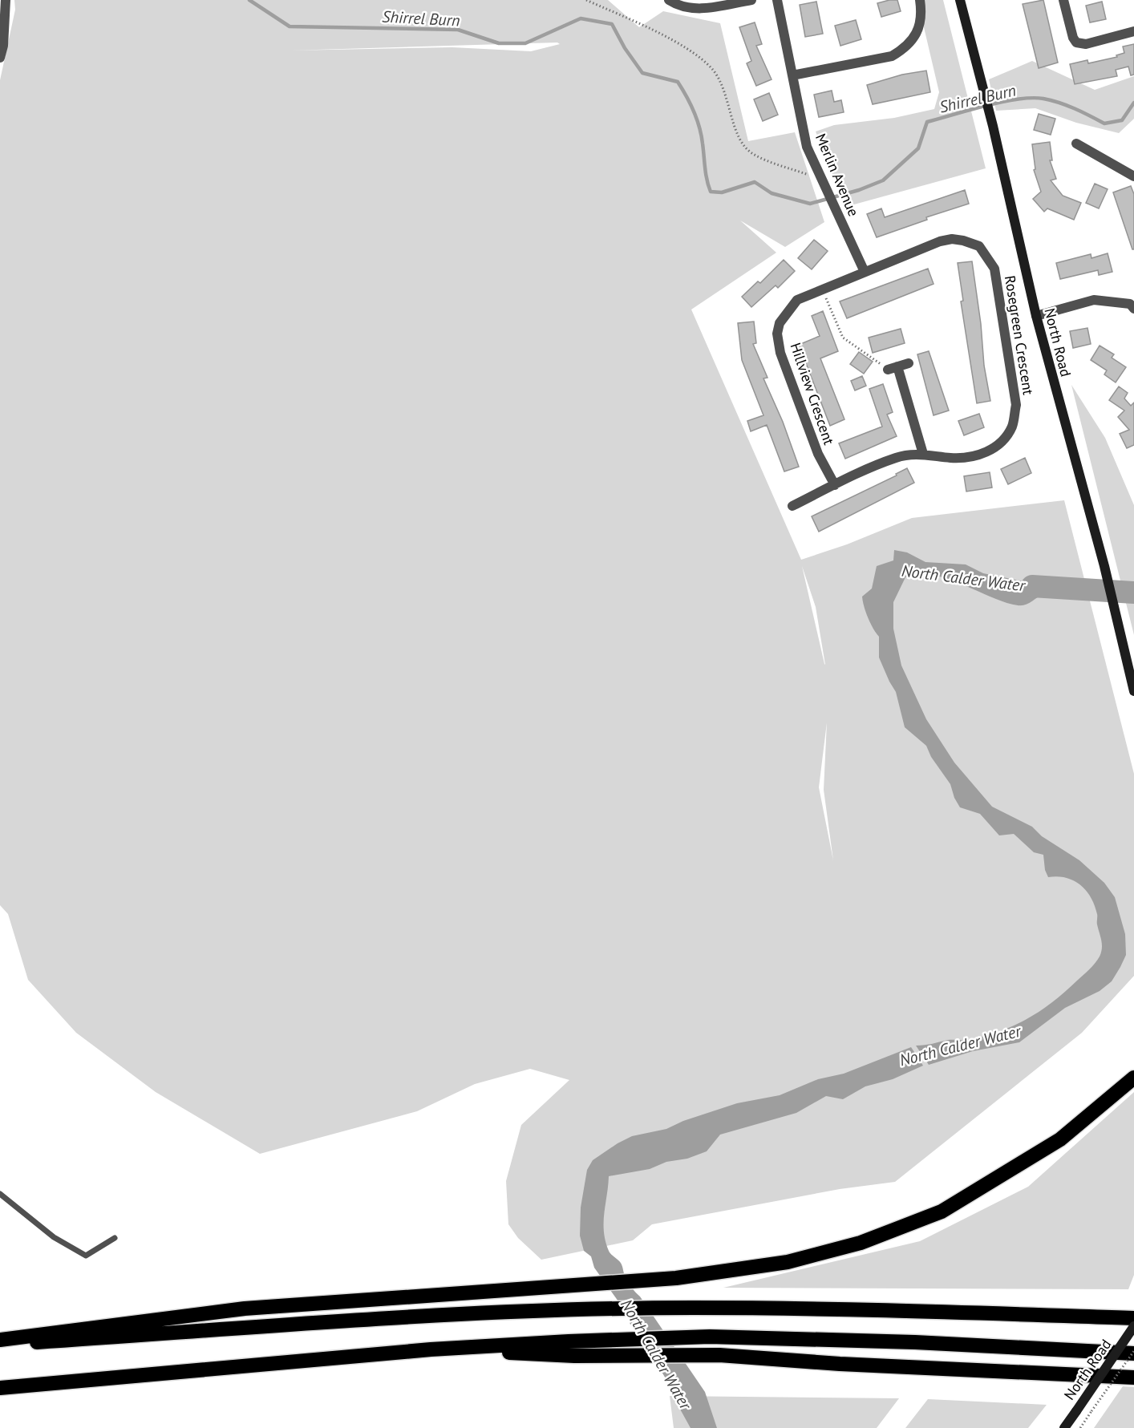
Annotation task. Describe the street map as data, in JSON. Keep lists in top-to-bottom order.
{
  "streets": {
    "main road": ["North Road"],
    "street": ["Merlin Avenue", "Rosegreen Crescent", "Hillview Crescent"]
  },
  "crossings": [
    ["Merlin Avenue", "Rosegreen Crescent"],
    ["Merlin Avenue", "Hillview Crescent"],
    ["Rosegreen Crescent", "Hillview Crescent"]
  ],
  "water": ["Shirrel Burn", "North Calder Water"]
}
